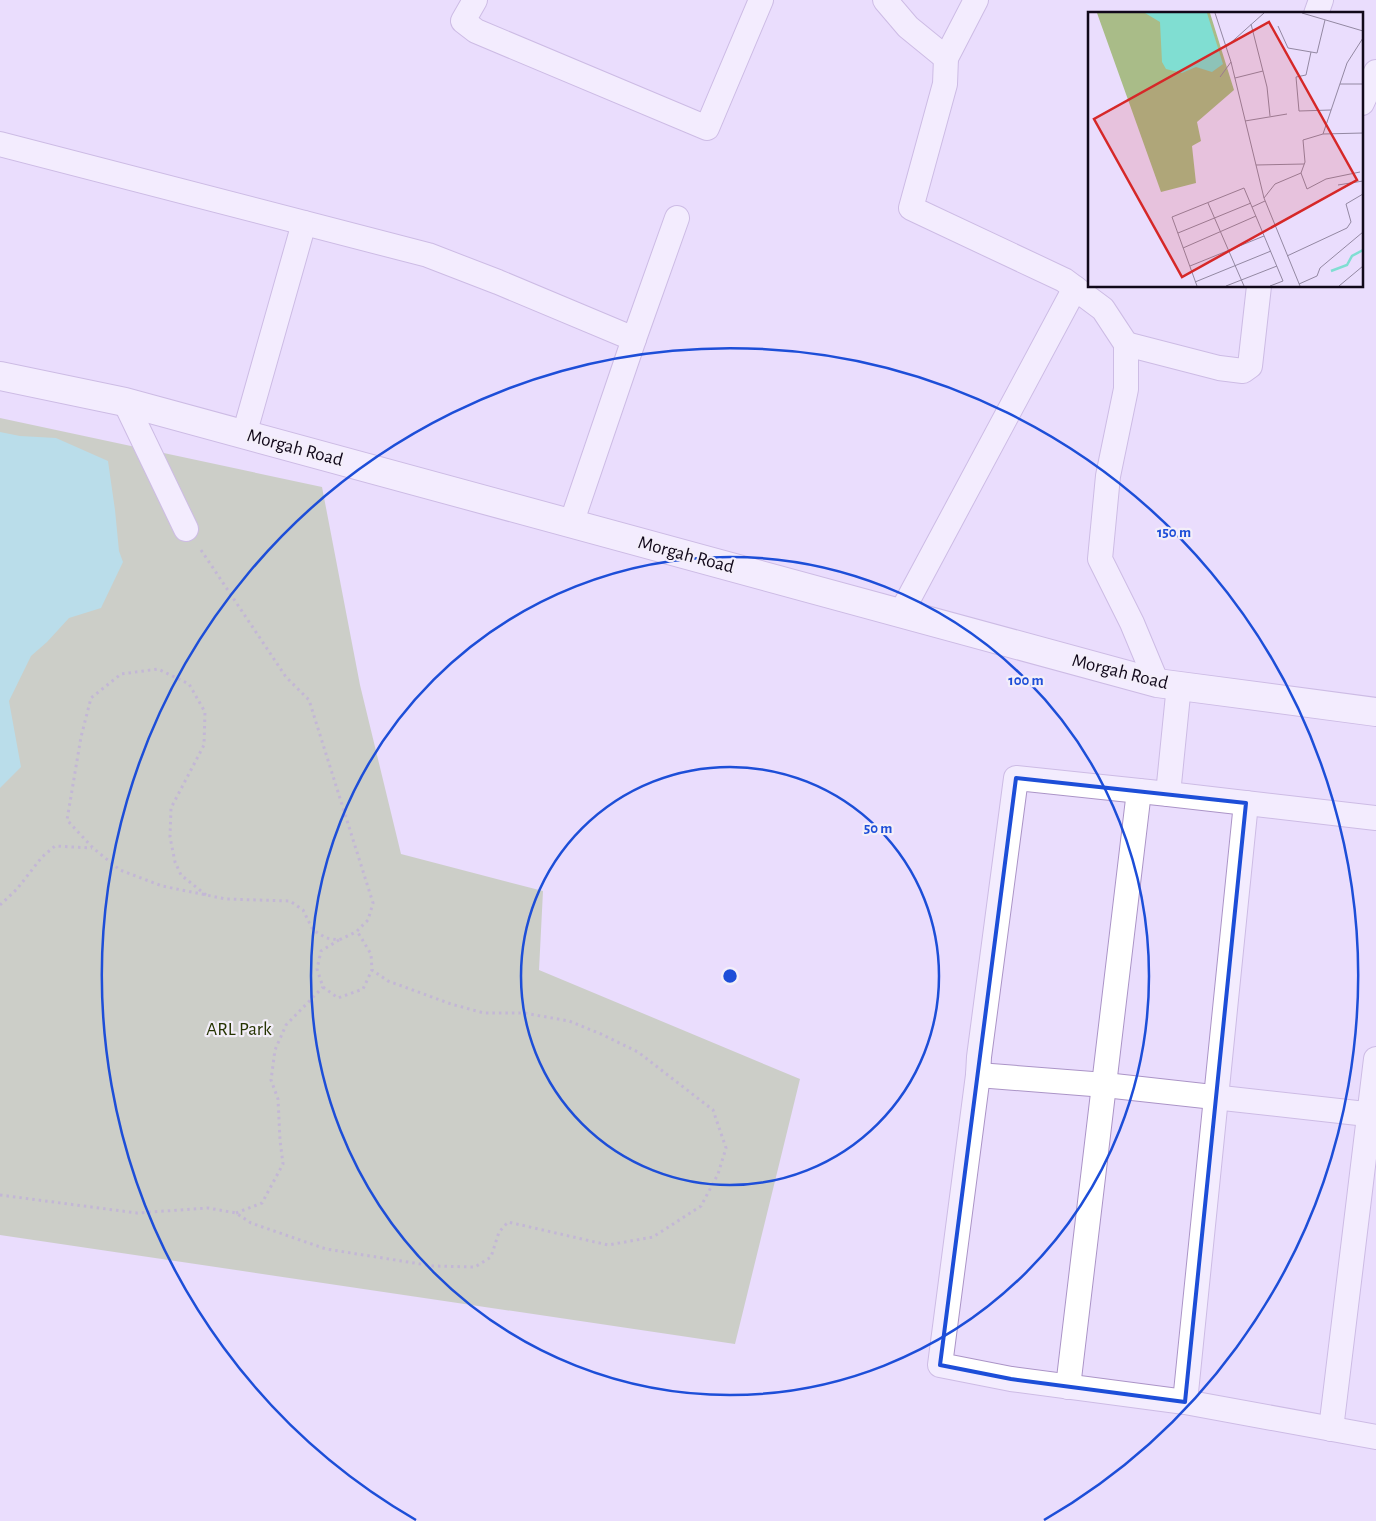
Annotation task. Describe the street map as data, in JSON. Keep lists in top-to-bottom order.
{
  "streets": {
    "street": ["Morgah Road"]
  },
  "parks": ["ARL Park"],
  "rings": ["150 m", "100 m", "50 m"]
}
